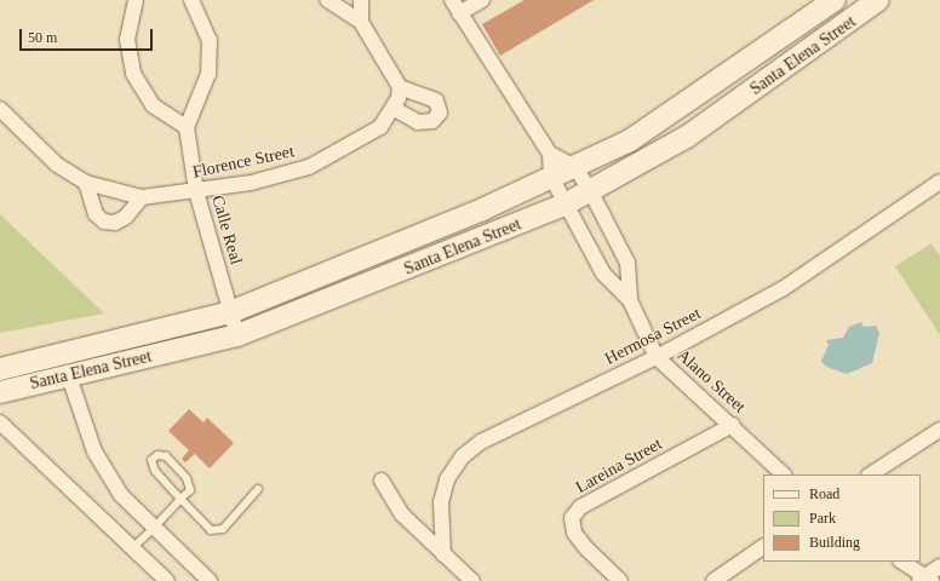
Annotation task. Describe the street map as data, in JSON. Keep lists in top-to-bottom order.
{
  "streets": {
    "street": [
      "Santa Elena Street",
      "Florence Street",
      "Calle Real",
      "Hermosa Street",
      "Alano Street",
      "Lareina Street"
    ]
  },
  "crossings": [
    ["Santa Elena Street", "Calle Real"],
    ["Florence Street", "Calle Real"],
    ["Hermosa Street", "Alano Street"],
    ["Alano Street", "Lareina Street"]
  ],
  "legend": ["Road", "Park", "Building"],
  "scale_bar": "50 m"
}
